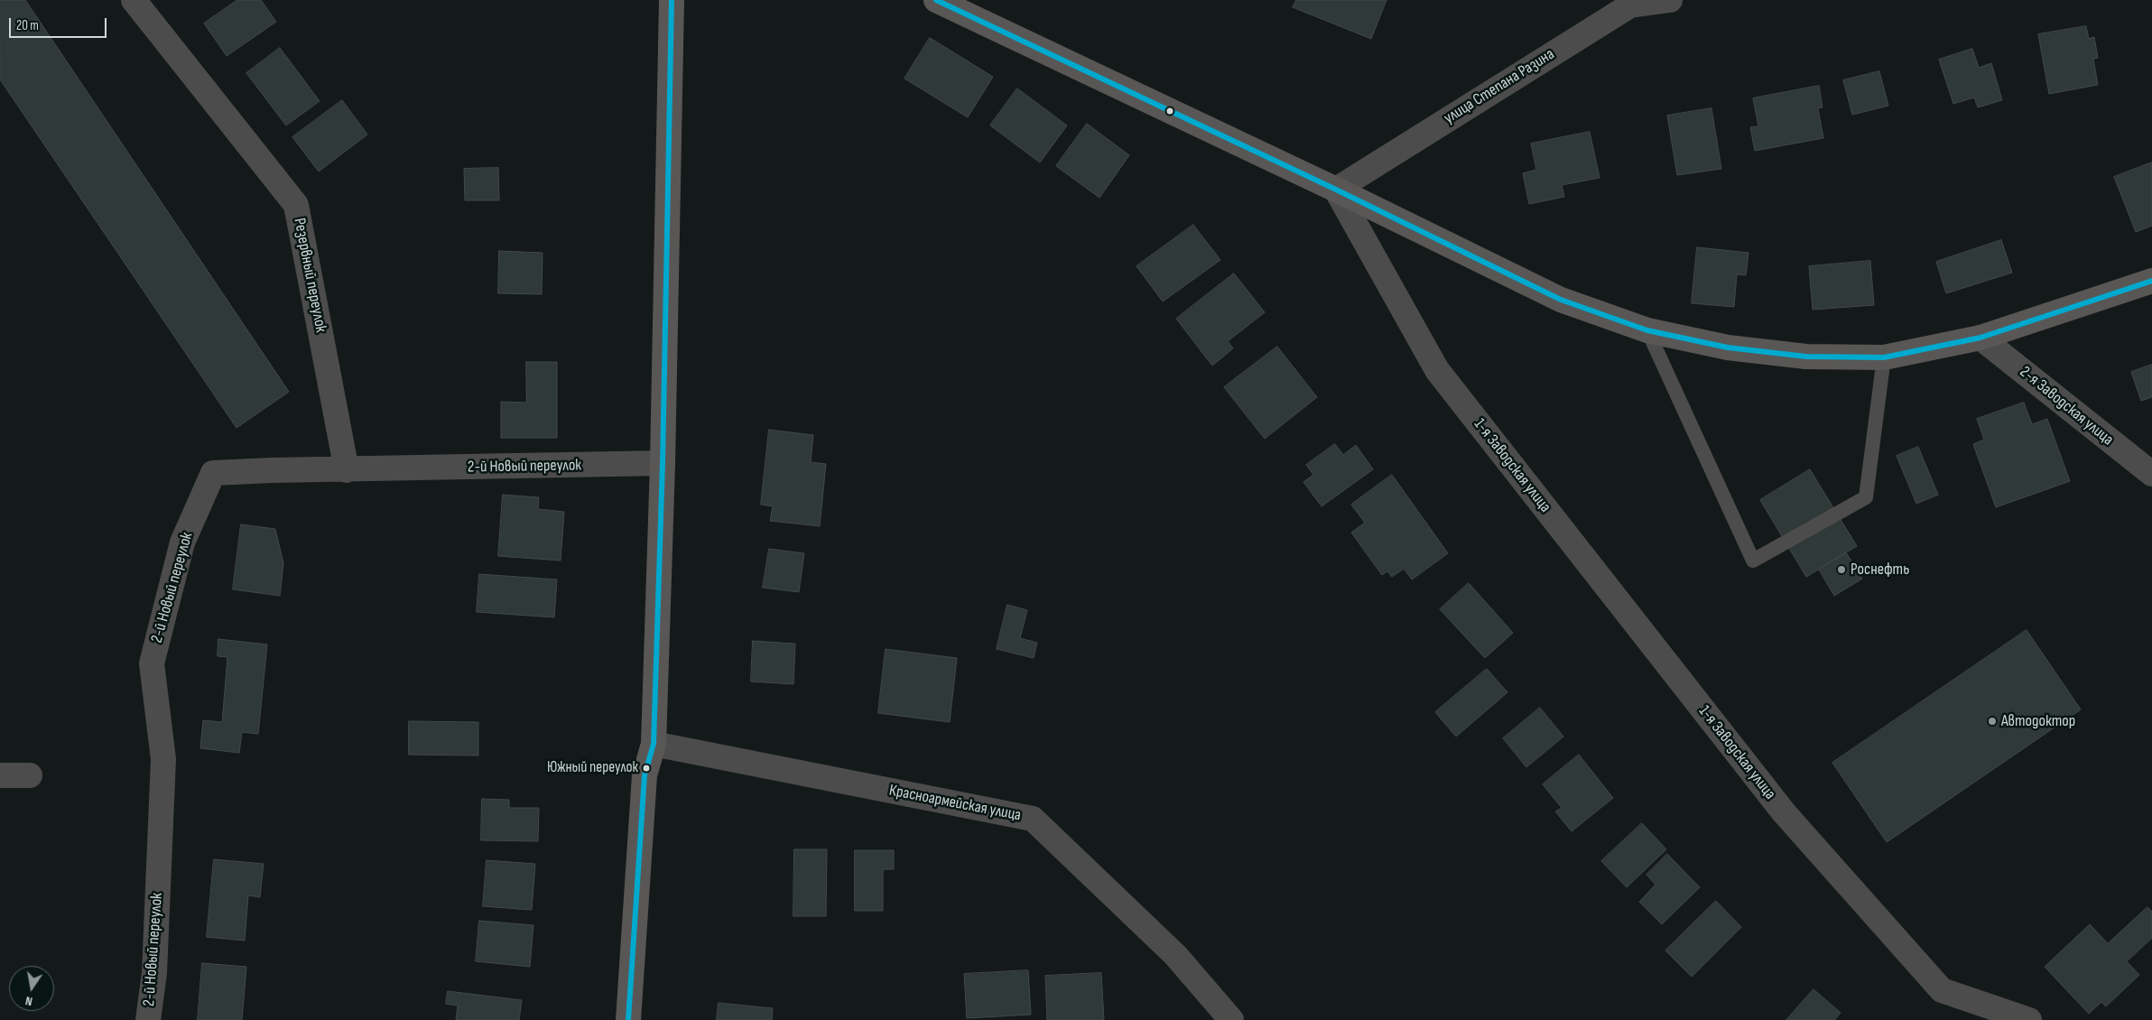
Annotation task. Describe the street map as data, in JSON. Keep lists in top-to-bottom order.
{
  "streets": {
    "street": [
      "улица Степана Разина",
      "Резервный переулок",
      "2-я Заводская улица",
      "1-я Заводская улица",
      "2-й Новый переулок",
      "Красноармейская улица"
    ]
  },
  "crossings": [
    ["улица Степана Разина", "1-я Заводская улица"],
    ["Резервный переулок", "2-й Новый переулок"]
  ],
  "places": ["Роснефть", "Автодоктор", "Южный переулок"],
  "scale_bar": "20 m",
  "north": "bottom"
}
